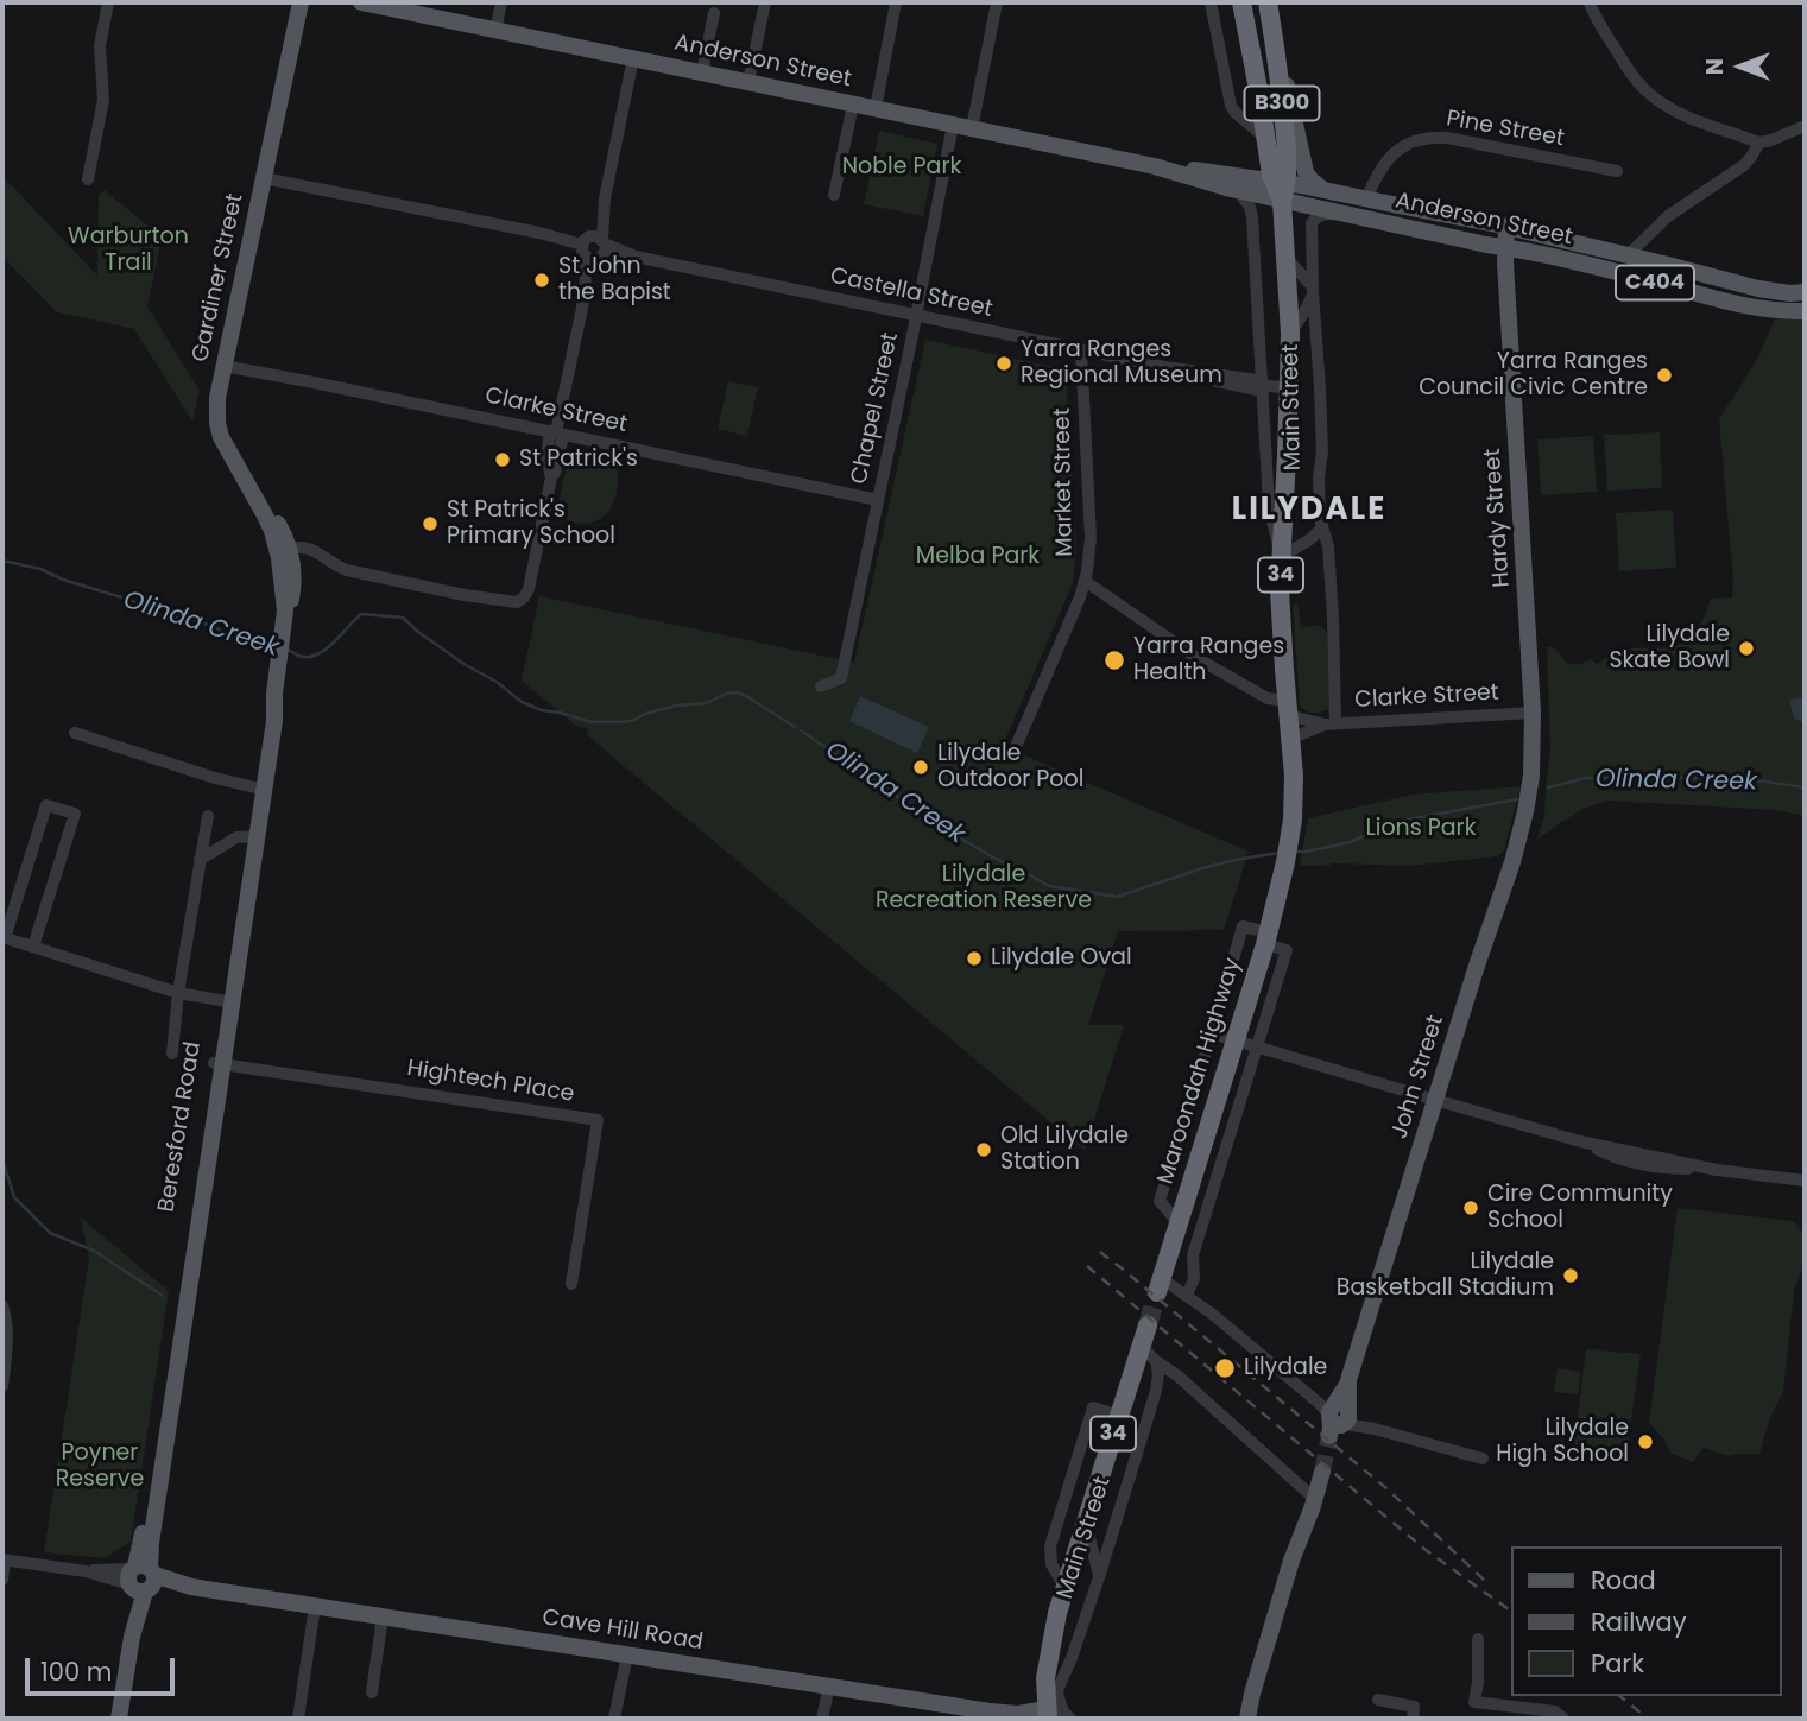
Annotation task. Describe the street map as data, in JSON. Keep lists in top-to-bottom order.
{
  "streets": {
    "highway": ["B300", "34", "Maroondah Highway"],
    "main road": [
      "Anderson Street",
      "Gardiner Street",
      "C404",
      "Hardy Street",
      "John Street",
      "Beresford Road",
      "Cave Hill Road"
    ],
    "street": [
      "Pine Street",
      "Castella Street",
      "Main Street",
      "Chapel Street",
      "Clarke Street",
      "Market Street",
      "Hightech Place"
    ]
  },
  "crossings": [
    ["Anderson Street", "B300"],
    ["Anderson Street", "Pine Street"],
    ["Anderson Street", "Main Street"],
    ["Anderson Street", "Chapel Street"],
    ["Anderson Street", "Hardy Street"],
    ["Anderson Street", "34"],
    ["B300", "34"],
    ["Gardiner Street", "Castella Street"],
    ["Gardiner Street", "Clarke Street"],
    ["Gardiner Street", "Beresford Road"],
    ["Castella Street", "Main Street"],
    ["Castella Street", "Chapel Street"],
    ["Castella Street", "Market Street"],
    ["Castella Street", "34"],
    ["Main Street", "Clarke Street"],
    ["Main Street", "34"],
    ["Chapel Street", "Clarke Street"],
    ["Clarke Street", "Market Street"],
    ["Clarke Street", "Hardy Street"],
    ["Clarke Street", "34"],
    ["Clarke Street", "Maroondah Highway"],
    ["Hardy Street", "John Street"],
    ["34", "Maroondah Highway"],
    ["34", "Cave Hill Road"],
    ["Hightech Place", "Beresford Road"],
    ["Beresford Road", "Cave Hill Road"]
  ],
  "districts": ["LILYDALE"],
  "water": ["Olinda Creek"],
  "parks": [
    "Noble Park",
    "Warburton Trail",
    "Melba Park",
    "Lions Park",
    "Lilydale Recreation Reserve",
    "Poyner Reserve"
  ],
  "places": [
    "St John the Bapist",
    "Yarra Ranges Regional Museum",
    "Yarra Ranges Council Civic Centre",
    "St Patrick's",
    "St Patrick's Primary School",
    "Lilydale Skate Bowl",
    "Yarra Ranges Health",
    "Lilydale Outdoor Pool",
    "Lilydale Oval",
    "Old Lilydale Station",
    "Cire Community School",
    "Lilydale Basketball Stadium",
    "Lilydale",
    "Lilydale High School"
  ],
  "legend": ["Road", "Railway", "Park"],
  "scale_bar": "100 m",
  "north": "left"
}
